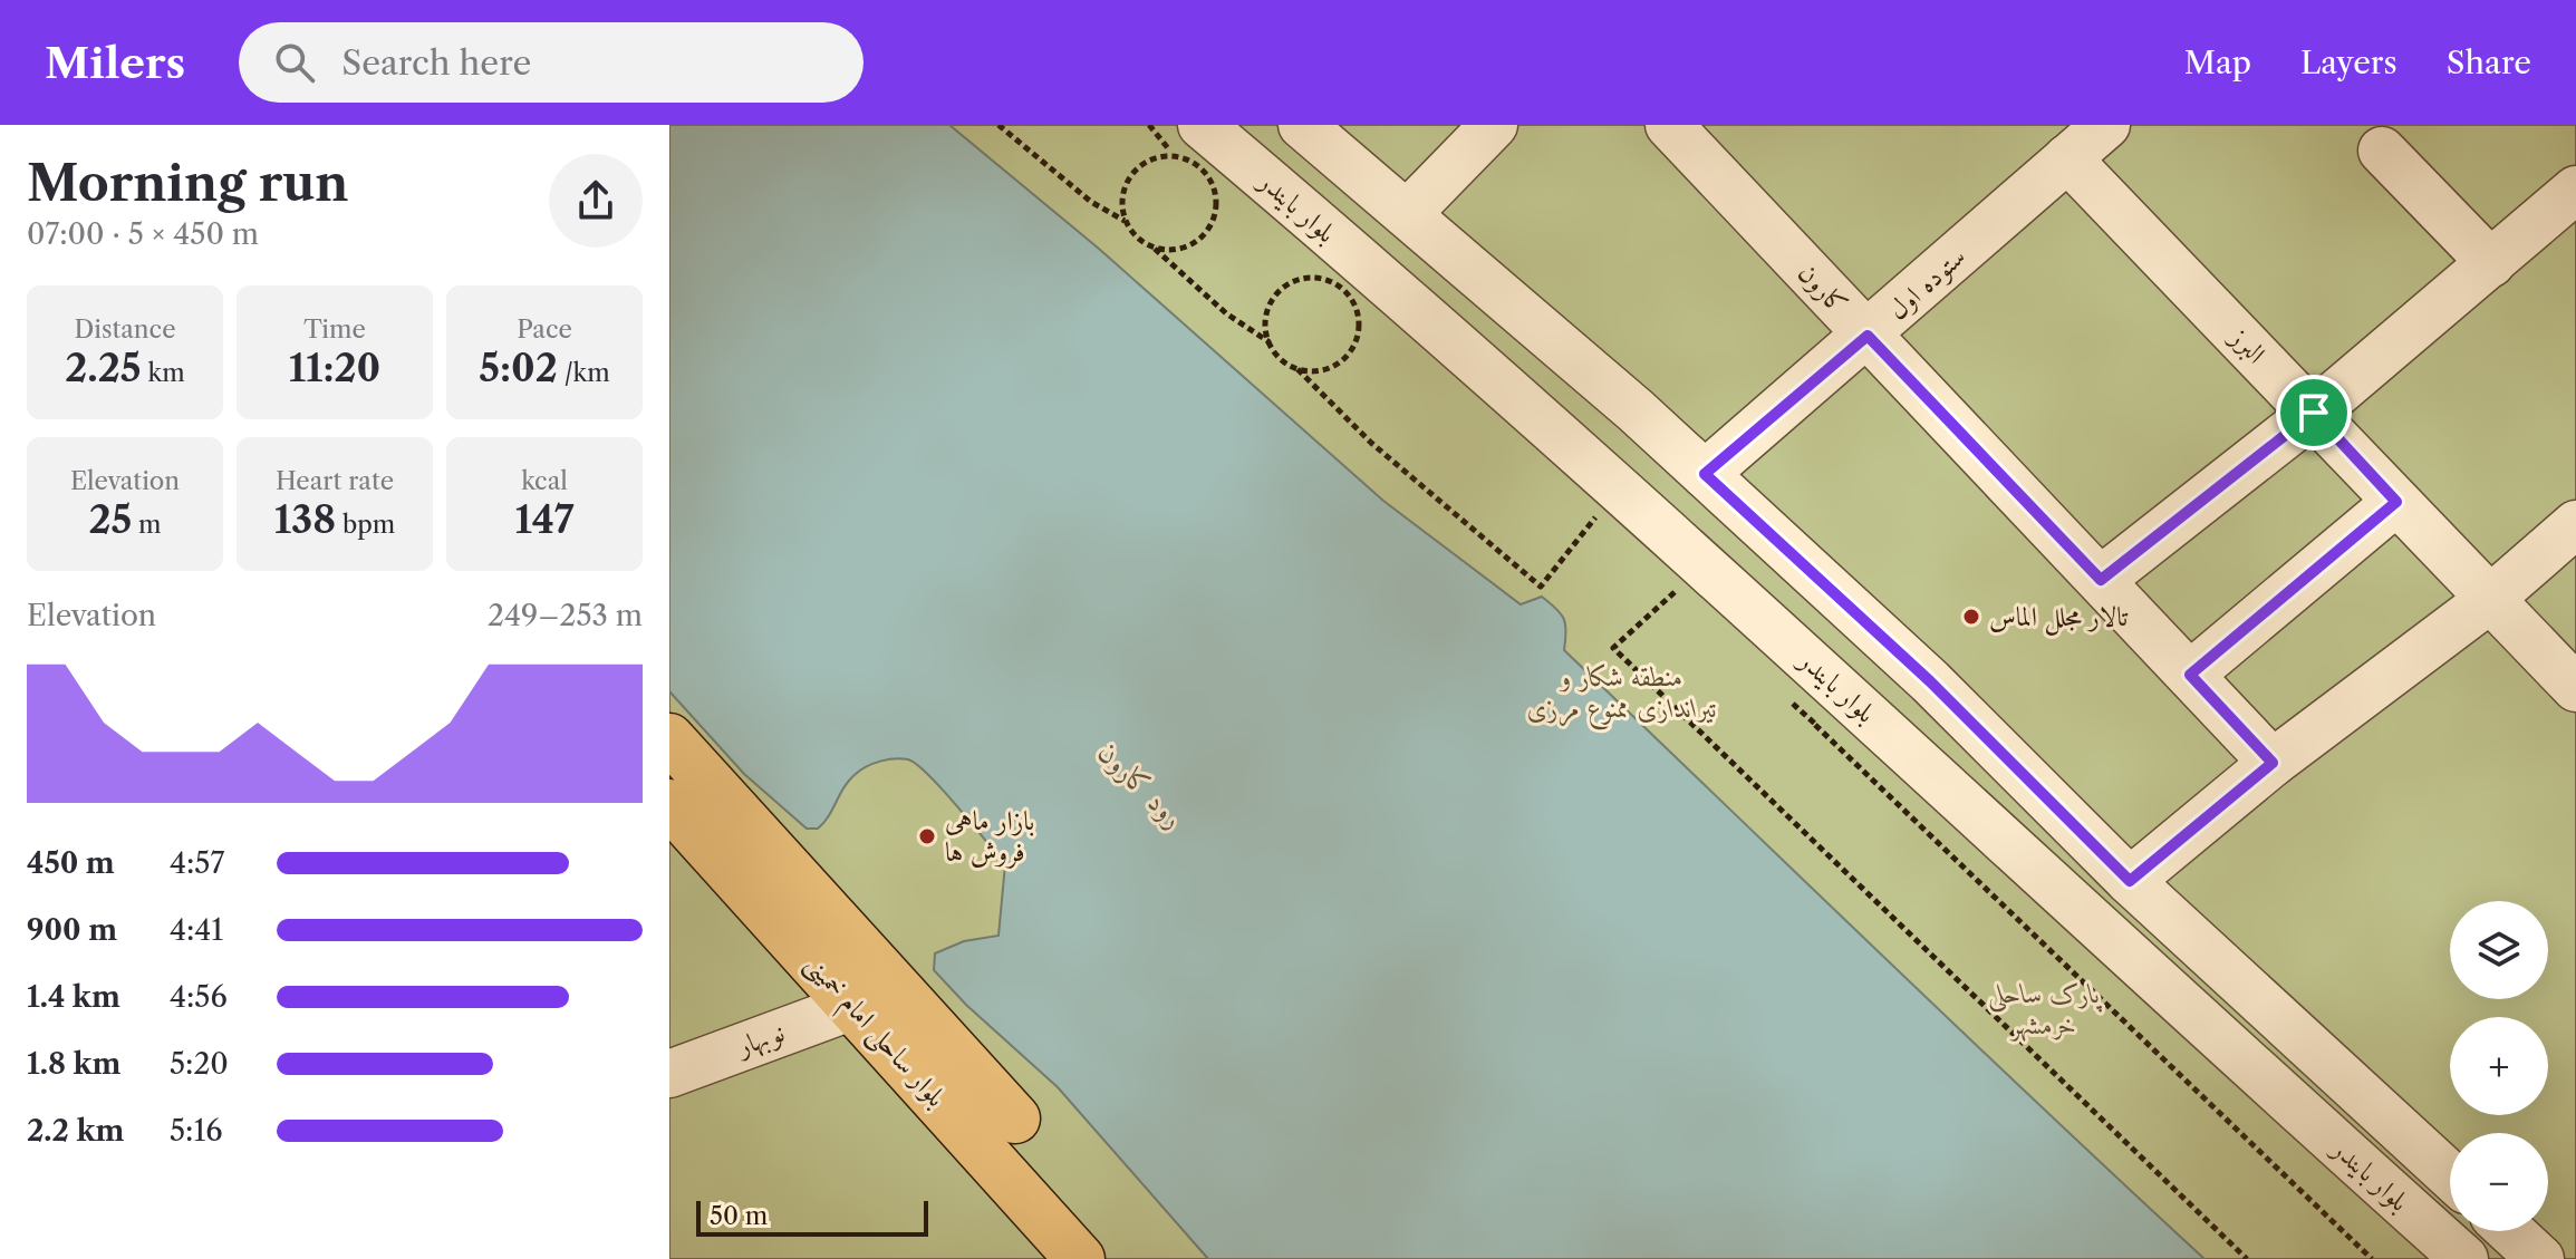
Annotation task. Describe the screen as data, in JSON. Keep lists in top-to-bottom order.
{
  "streets": {
    "main road": ["بلوار ساحلی امام خمینی"],
    "street": [
      "بلوار بایندر",
      "ستوده اول",
      "کارون",
      "البرز",
      "نوبهار"
    ]
  },
  "crossings": [
    ["بلوار بایندر", "ستوده اول"],
    ["ستوده اول", "کارون"],
    ["ستوده اول", "البرز"],
    ["بلوار ساحلی امام خمینی", "نوبهار"]
  ],
  "water": ["رود کارون"],
  "parks": ["منطقه شکار و تیراندازی ممنوع مرزی", "پارک ساحلی خرمشهر"],
  "places": ["تالار مجلل الماس", "بازار ماهی فروش ها"],
  "scale_bar": "50 m",
  "page": {
    "header": "Milers",
    "search": "Search here",
    "nav": ["Map", "Layers", "Share"],
    "heading": ["Morning run", "07:00 · 5 × 450 m"],
    "stats": [
      ["Distance", "2.25 km"],
      ["Time", "11:20"],
      ["Pace", "5:02 /km"],
      ["Elevation", "25 m"],
      ["Heart rate", "138 bpm"],
      ["kcal", "147"]
    ],
    "chart": ["Elevation", "249–253 m"],
    "list": [
      {
        "name": "450 m",
        "note": "4:57"
      },
      {
        "name": "900 m",
        "note": "4:41"
      },
      {
        "name": "1.4 km",
        "note": "4:56"
      },
      {
        "name": "1.8 km",
        "note": "5:20"
      },
      {
        "name": "2.2 km",
        "note": "5:16"
      }
    ],
    "map_buttons": ["+", "−"],
    "scale": "50 m"
  }
}
